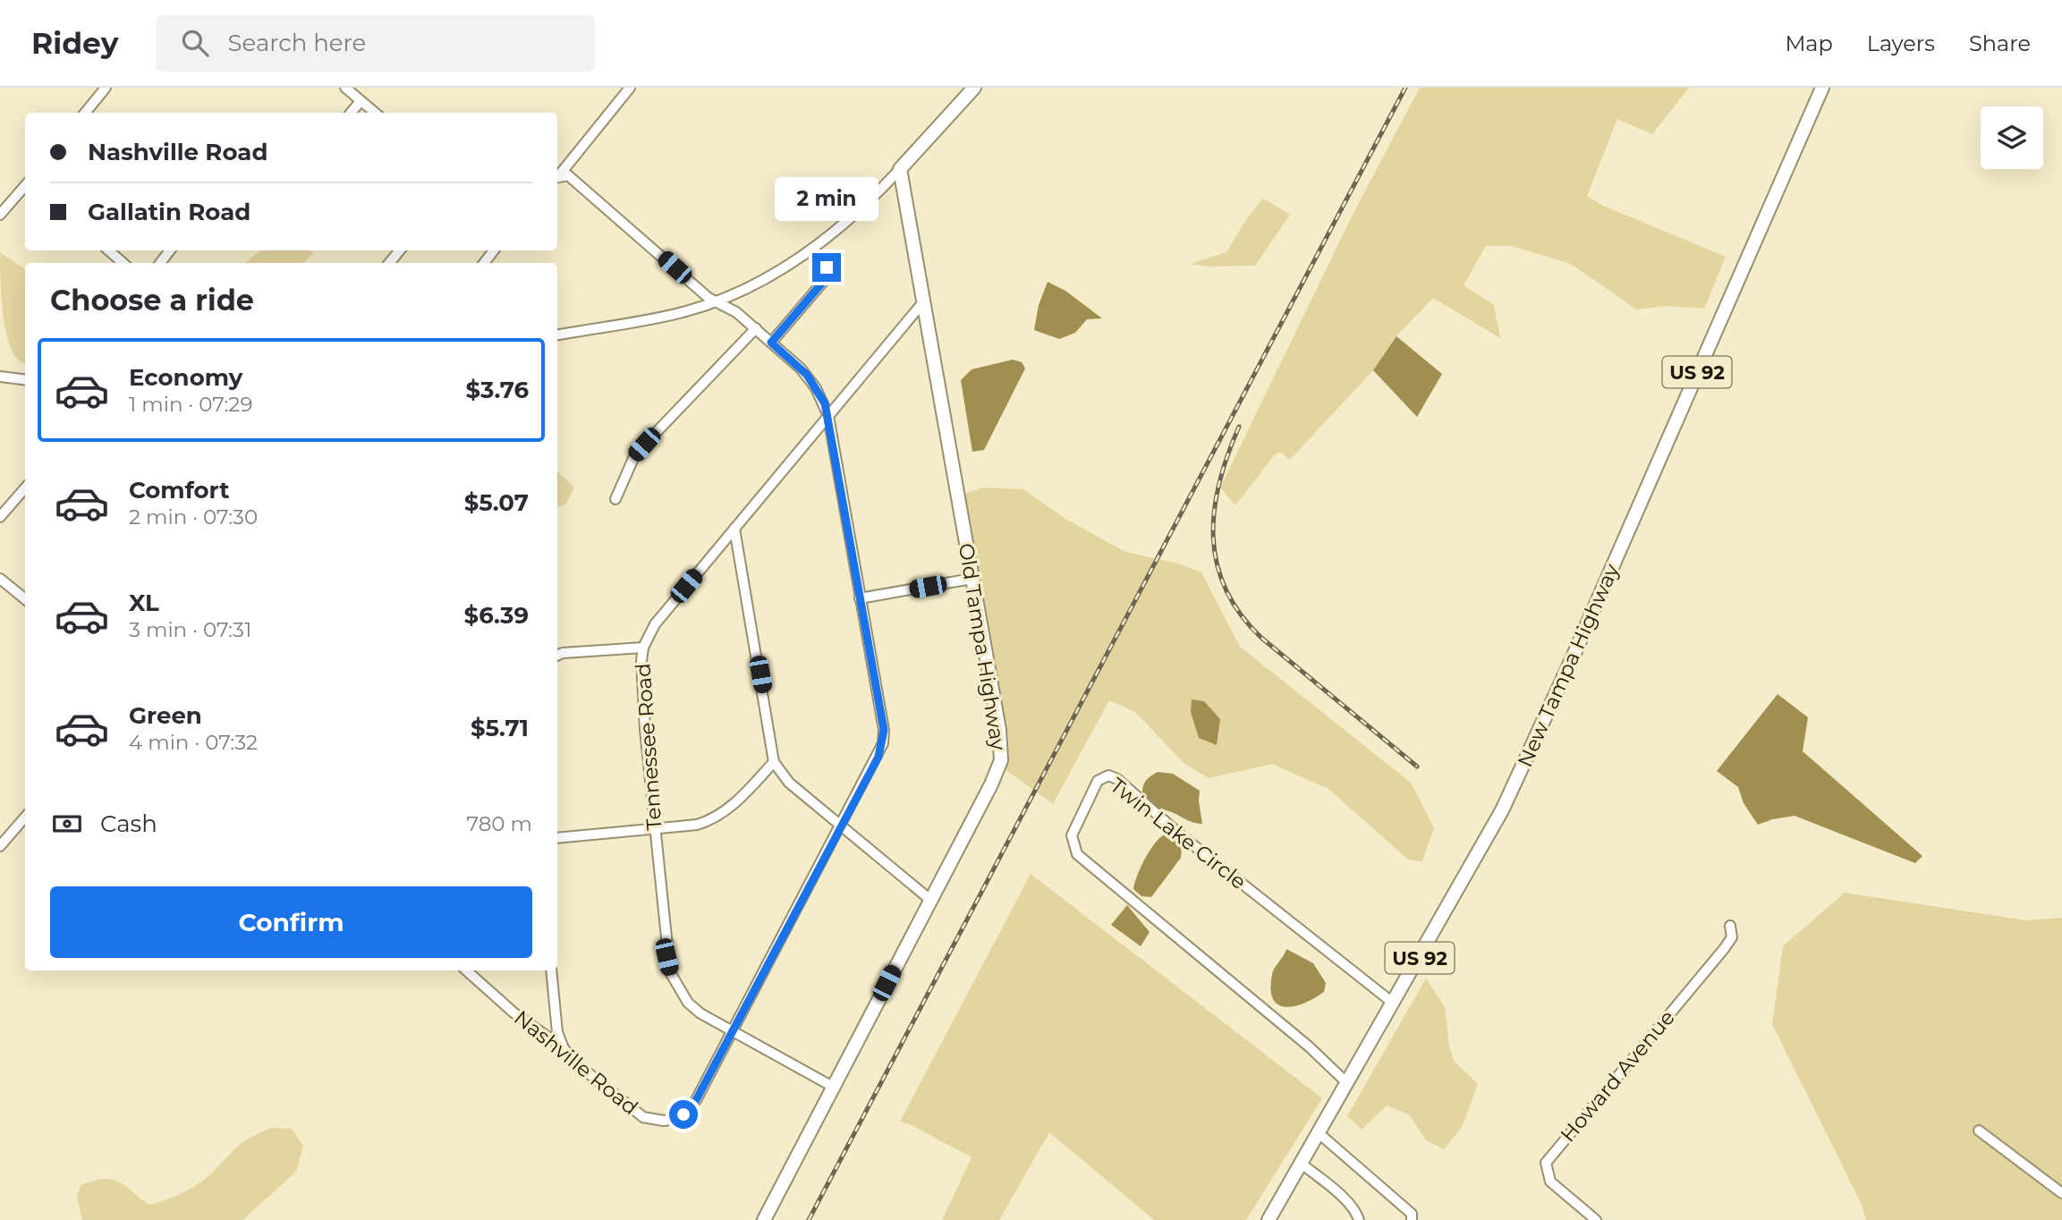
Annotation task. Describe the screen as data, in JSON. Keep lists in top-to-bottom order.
{
  "streets": {
    "main road": ["US 92", "Old Tampa Highway", "New Tampa Highway"],
    "street": [
      "Tennessee Road",
      "Twin Lake Circle",
      "Nashville Road",
      "Howard Avenue"
    ]
  },
  "crossings": [
    ["Old Tampa Highway", "Tennessee Road"],
    ["New Tampa Highway", "Twin Lake Circle"],
    ["Tennessee Road", "Nashville Road"]
  ],
  "page": {
    "header": "Ridey",
    "search": "Search here",
    "nav": ["Map", "Layers", "Share"],
    "banner": ["Nashville Road", "Gallatin Road"],
    "bubble": "2 min",
    "heading": "Choose a ride",
    "list": [
      {
        "name": "Economy",
        "note": "1 min · 07:29",
        "value": "$3.76"
      },
      {
        "name": "Comfort",
        "note": "2 min · 07:30",
        "value": "$5.07"
      },
      {
        "name": "XL",
        "note": "3 min · 07:31",
        "value": "$6.39"
      },
      {
        "name": "Green",
        "note": "4 min · 07:32",
        "value": "$5.71"
      }
    ],
    "pay": ["Cash", "780 m"],
    "buttons": "Confirm"
  }
}
